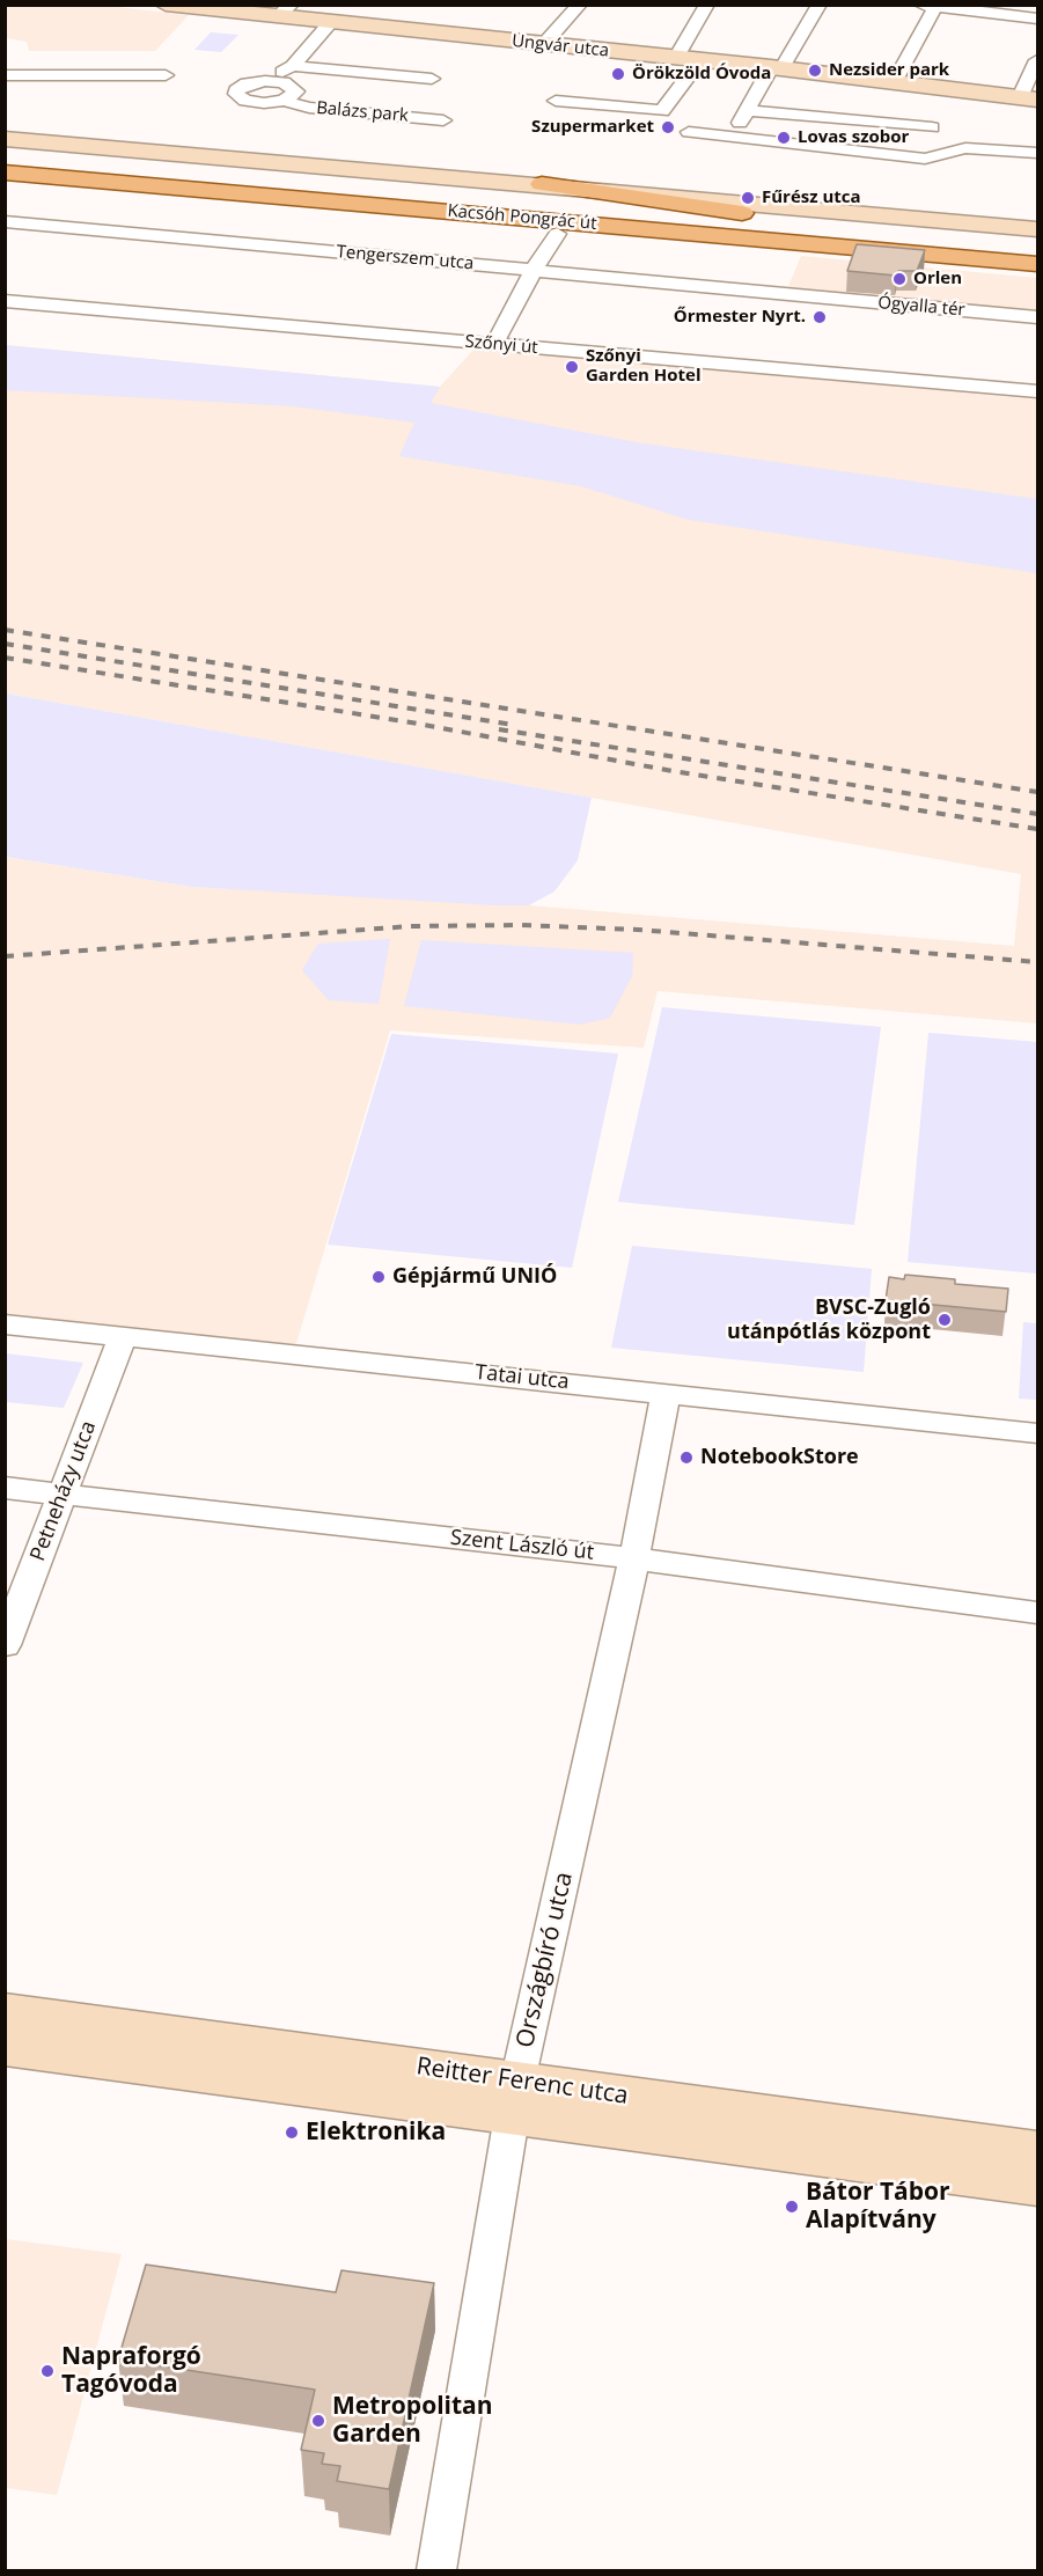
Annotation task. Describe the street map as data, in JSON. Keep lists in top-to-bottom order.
{
  "streets": {
    "main road": ["Kacsóh Pongrác út"],
    "street": [
      "Ungvár utca",
      "Balázs park",
      "Tengerszem utca",
      "Ógyalla tér",
      "Szőnyi út",
      "Tatai utca",
      "Petneházy utca",
      "Szent László út",
      "Országbíró utca",
      "Reitter Ferenc utca"
    ]
  },
  "crossings": [
    ["Tengerszem utca", "Ógyalla tér"],
    ["Tatai utca", "Petneházy utca"],
    ["Tatai utca", "Országbíró utca"],
    ["Petneházy utca", "Szent László út"],
    ["Szent László út", "Országbíró utca"],
    ["Országbíró utca", "Reitter Ferenc utca"]
  ],
  "places": [
    "Nezsider park",
    "Örökzöld Óvoda",
    "Szupermarket",
    "Lovas szobor",
    "Fűrész utca",
    "Orlen",
    "Őrmester Nyrt.",
    "Szőnyi Garden Hotel",
    "Gépjármű UNIÓ",
    "BVSC-Zugló utánpótlás központ",
    "NotebookStore",
    "Elektronika",
    "Bátor Tábor Alapítvány",
    "Napraforgó Tagóvoda",
    "Metropolitan Garden"
  ]
}
